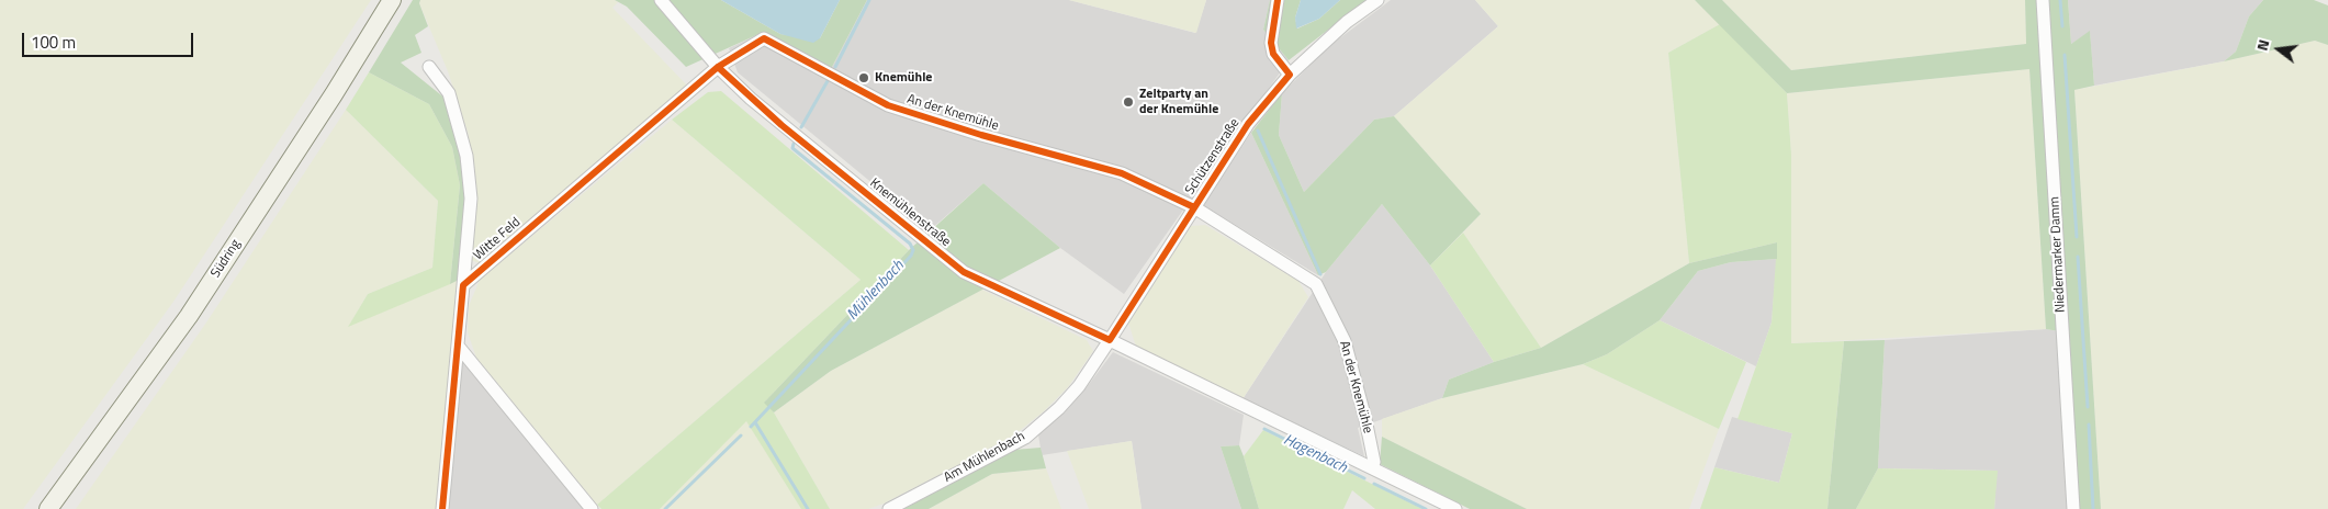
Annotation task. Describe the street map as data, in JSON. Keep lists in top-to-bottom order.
{
  "streets": {
    "main road": ["Südring"],
    "street": [
      "An der Knemühle",
      "Schützenstraße",
      "Knemühlenstraße",
      "Witte Feld",
      "Niedermarker Damm",
      "Am Mühlenbach"
    ]
  },
  "crossings": [
    ["An der Knemühle", "Schützenstraße"],
    ["An der Knemühle", "Knemühlenstraße"],
    ["An der Knemühle", "Witte Feld"],
    ["Schützenstraße", "Knemühlenstraße"],
    ["Schützenstraße", "Am Mühlenbach"],
    ["Knemühlenstraße", "Witte Feld"],
    ["Knemühlenstraße", "Am Mühlenbach"]
  ],
  "water": ["Mühlenbach", "Hagenbach"],
  "places": ["Knemühle", "Zeltparty an der Knemühle"],
  "scale_bar": "100 m",
  "north": "left"
}
